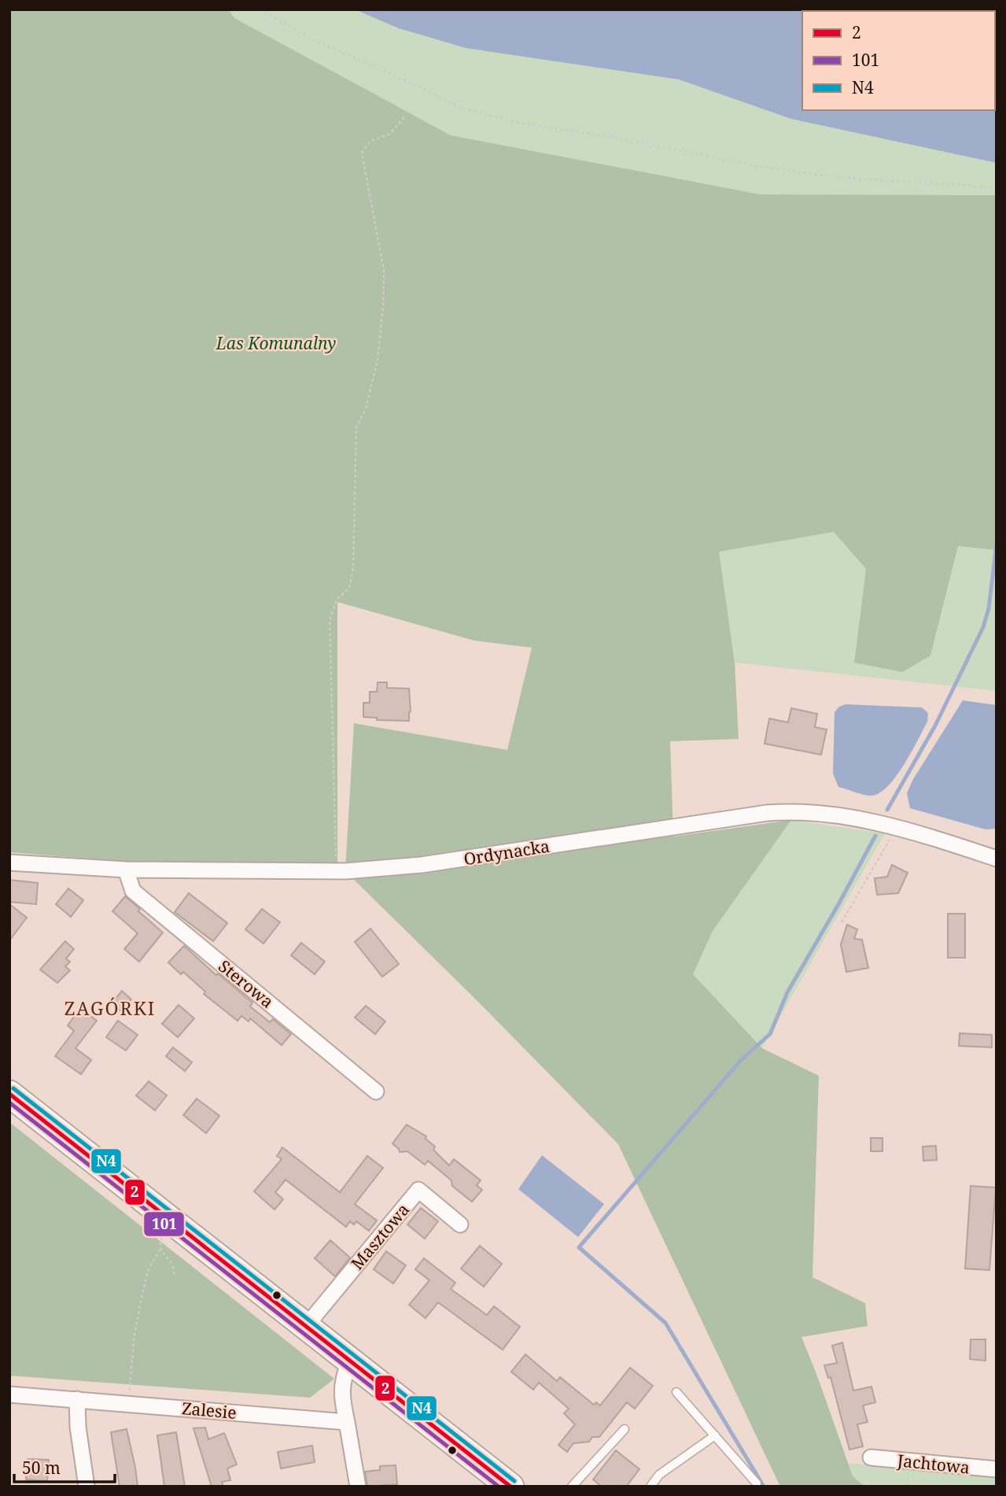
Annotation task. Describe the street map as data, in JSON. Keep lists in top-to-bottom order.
{
  "streets": {
    "street": [
      "Ordynacka",
      "Sterowa",
      "Masztowa",
      "Zalesie",
      "Jachtowa"
    ]
  },
  "crossings": [
    ["Ordynacka", "Sterowa"]
  ],
  "districts": ["ZAGÓRKI"],
  "parks": ["Las Komunalny"],
  "lines": ["transit line N4", "transit line 2", "transit line 101"],
  "legend": ["2", "101", "N4"],
  "scale_bar": "50 m"
}
